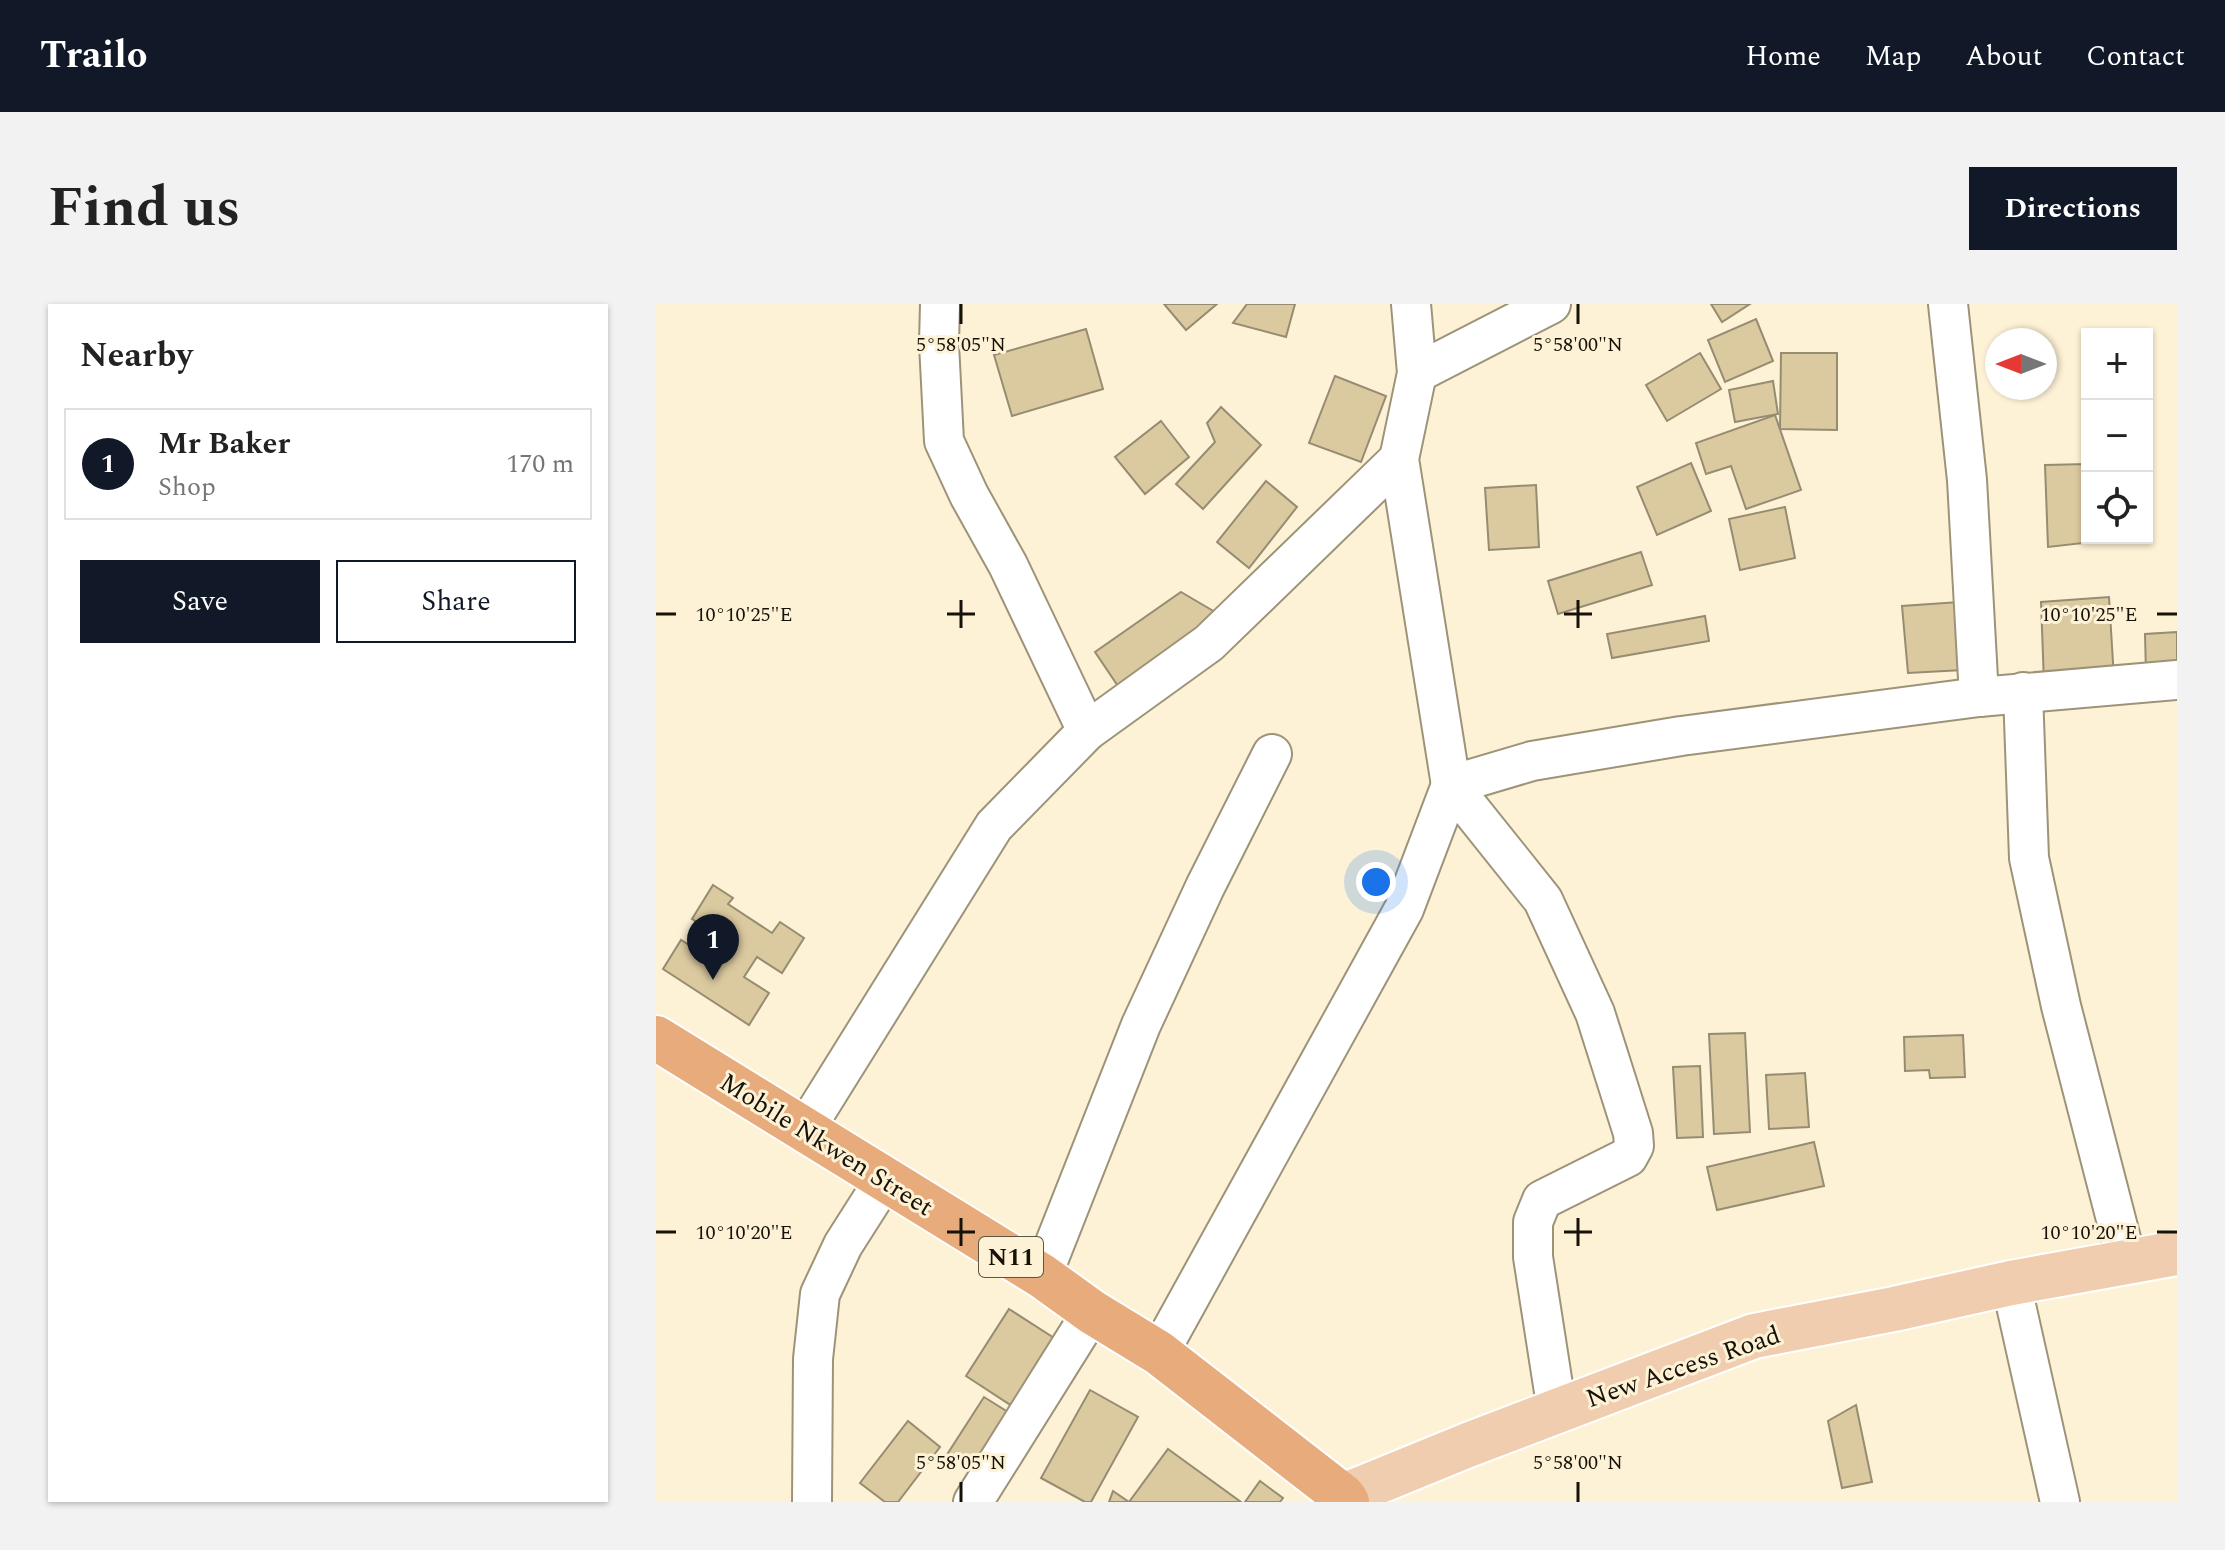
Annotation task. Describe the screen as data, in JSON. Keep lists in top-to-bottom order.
{
  "streets": {
    "highway": ["Mobile Nkwen Street", "N11"],
    "main road": ["New Access Road"]
  },
  "crossings": [
    ["Mobile Nkwen Street", "New Access Road"]
  ],
  "north": "left",
  "page": {
    "header": "Trailo",
    "nav": [
      "Home",
      "Map",
      "About",
      "Contact"
    ],
    "title": "Find us",
    "buttons": [
      "Directions",
      ["Save", "Share"]
    ],
    "heading": "Nearby",
    "map_buttons": ["+", "−"],
    "list": [
      {
        "mark": "1",
        "name": "Mr Baker",
        "note": "Shop",
        "value": "170 m"
      }
    ],
    "pins": "1"
  },
  "coordinates": [
    "5°58'05\"N",
    "5°58'00\"N",
    "10°10'25\"E",
    "10°10'20\"E"
  ]
}
